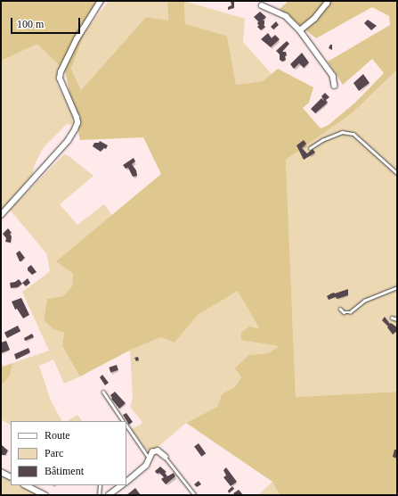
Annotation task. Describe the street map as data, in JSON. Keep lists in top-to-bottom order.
{
  "legend": ["Route", "Parc", "Bâtiment"],
  "scale_bar": "100 m"
}
